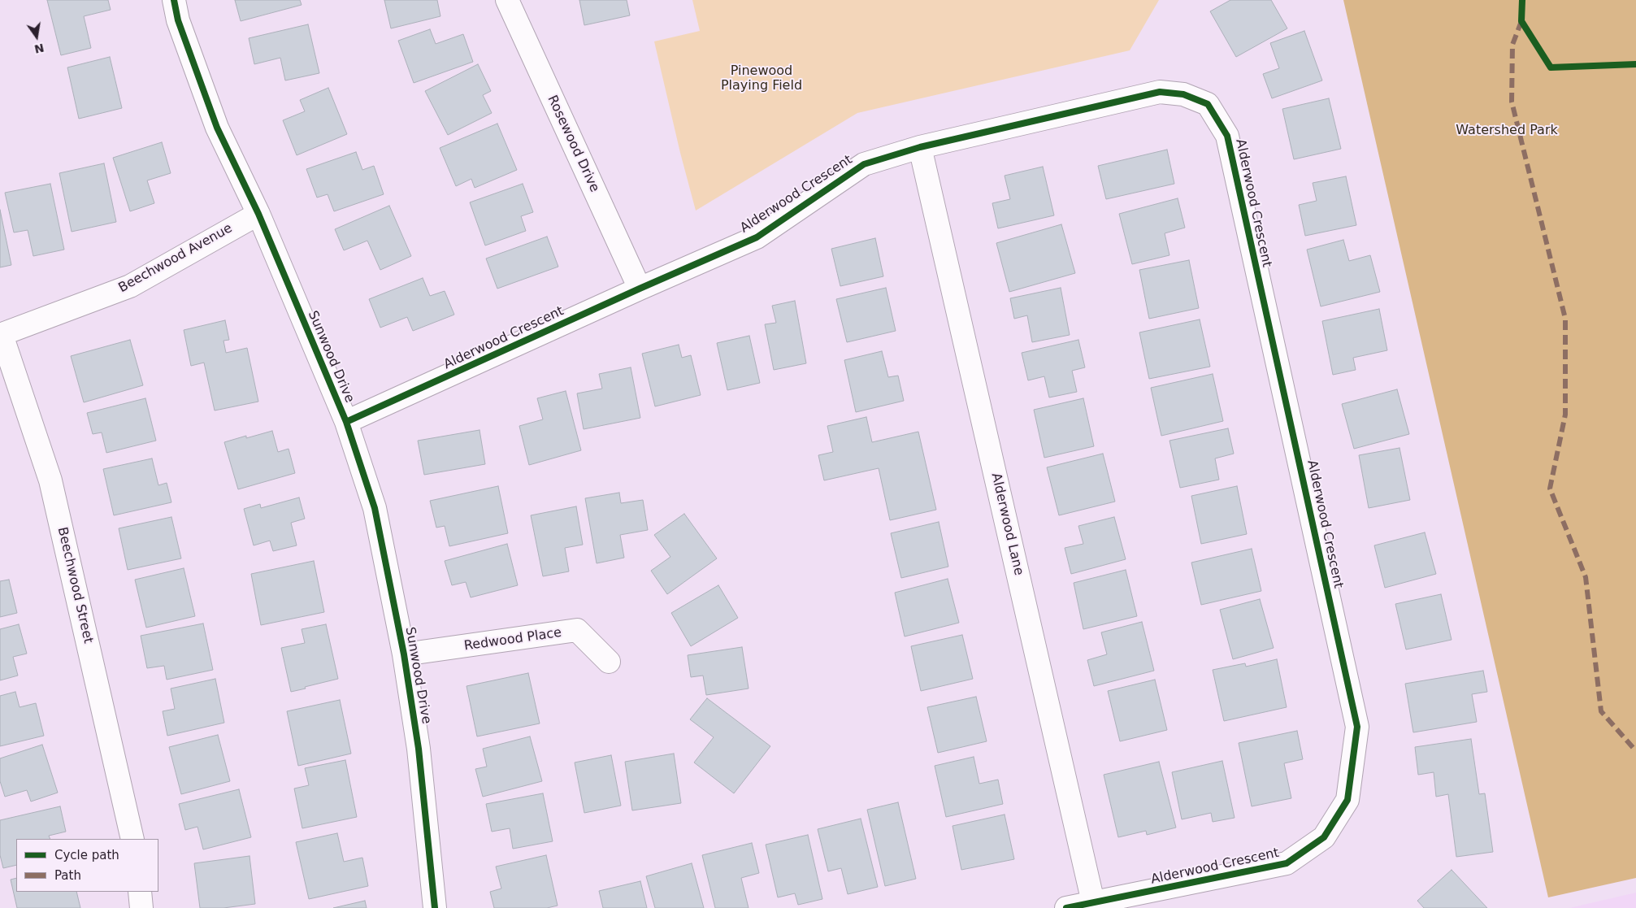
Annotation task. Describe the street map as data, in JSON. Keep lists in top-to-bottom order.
{
  "streets": {
    "street": [
      "Rosewood Drive",
      "Alderwood Crescent",
      "Beechwood Avenue",
      "Sunwood Drive",
      "Alderwood Lane",
      "Beechwood Street",
      "Redwood Place"
    ]
  },
  "crossings": [
    ["Rosewood Drive", "Alderwood Crescent"],
    ["Alderwood Crescent", "Sunwood Drive"],
    ["Alderwood Crescent", "Alderwood Lane"],
    ["Beechwood Avenue", "Sunwood Drive"],
    ["Beechwood Avenue", "Beechwood Street"],
    ["Sunwood Drive", "Redwood Place"]
  ],
  "parks": ["Pinewood Playing Field", "Watershed Park"],
  "legend": ["Cycle path", "Path"],
  "north": "bottom"
}
